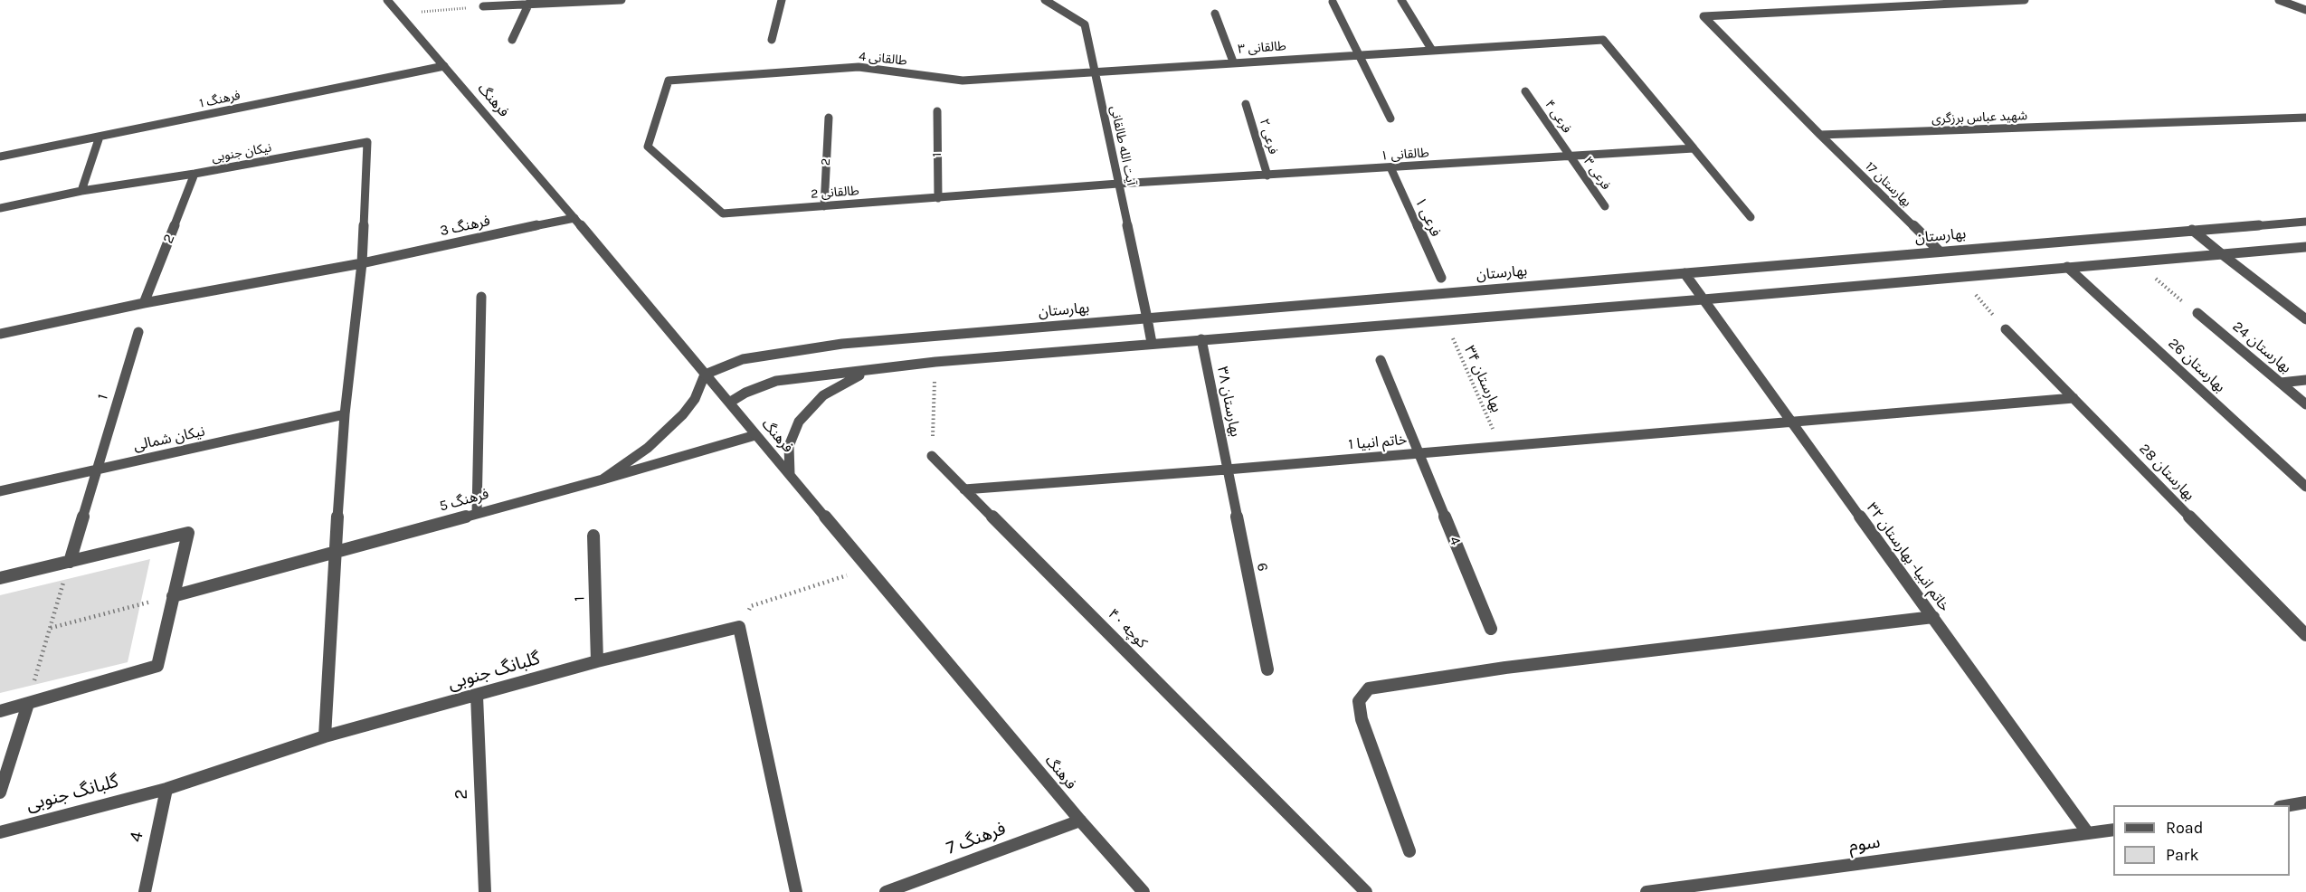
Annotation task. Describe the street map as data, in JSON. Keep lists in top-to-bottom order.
{
  "streets": {
    "street": [
      "طالقانی ۳",
      "طالقانی 4",
      "فرهنگ 1",
      "فرهنگ",
      "فرعی ۴",
      "شهید عباس برزگری",
      "فرعی ۲",
      "آیت الله طالقانی",
      "نیکان جنوبی",
      "1",
      "طالقانی ۱",
      "2",
      "فرعی ۳",
      "بهارستان 17",
      "طالقانی 2",
      "فرعی ۱",
      "فرهنگ 3",
      "بهارستان",
      "بهارستان 24",
      "بهارستان 26",
      "بهارستان ۳۸",
      "نیکان شمالی",
      "خاتم انبیا 1",
      "بهارستان 28",
      "فرهنگ 5",
      "4",
      "خاتم انبیا- بهارستان ۳۲",
      "6",
      "کوچه ۴۰",
      "گلبانگ جنوبی",
      "فرهنگ 7",
      "سوم"
    ],
    "path": ["بهارستان ۳۴"]
  },
  "crossings": [
    ["طالقانی ۳", "طالقانی 4"],
    ["طالقانی ۳", "آیت الله طالقانی"],
    ["طالقانی ۳", "طالقانی ۱"],
    ["طالقانی 4", "آیت الله طالقانی"],
    ["طالقانی 4", "طالقانی 2"],
    ["فرهنگ 1", "فرهنگ"],
    ["فرهنگ", "فرهنگ 3"],
    ["فرهنگ", "بهارستان"],
    ["فرهنگ", "فرهنگ 5"],
    ["فرهنگ", "فرهنگ 7"],
    ["فرعی ۴", "طالقانی ۱"],
    ["فرعی ۴", "فرعی ۳"],
    ["شهید عباس برزگری", "بهارستان 17"],
    ["فرعی ۲", "طالقانی ۱"],
    ["آیت الله طالقانی", "طالقانی ۱"],
    ["آیت الله طالقانی", "طالقانی 2"],
    ["آیت الله طالقانی", "بهارستان"],
    ["نیکان جنوبی", "2"],
    ["نیکان جنوبی", "فرهنگ 3"],
    ["1", "طالقانی 2"],
    ["1", "نیکان شمالی"],
    ["1", "گلبانگ جنوبی"],
    ["طالقانی ۱", "فرعی ۳"],
    ["طالقانی ۱", "طالقانی 2"],
    ["طالقانی ۱", "فرعی ۱"],
    ["2", "طالقانی 2"],
    ["2", "فرهنگ 3"],
    ["2", "گلبانگ جنوبی"],
    ["بهارستان 17", "بهارستان"],
    ["بهارستان", "فرهنگ 5"],
    ["بهارستان", "خاتم انبیا- بهارستان ۳۲"],
    ["بهارستان ۳۴", "خاتم انبیا 1"],
    ["بهارستان ۳۸", "خاتم انبیا 1"],
    ["بهارستان ۳۸", "6"],
    ["خاتم انبیا 1", "بهارستان 28"],
    ["خاتم انبیا 1", "4"],
    ["خاتم انبیا 1", "خاتم انبیا- بهارستان ۳۲"],
    ["خاتم انبیا 1", "6"],
    ["خاتم انبیا 1", "کوچه ۴۰"],
    ["4", "گلبانگ جنوبی"],
    ["خاتم انبیا- بهارستان ۳۲", "سوم"]
  ],
  "legend": ["Road", "Park"]
}
